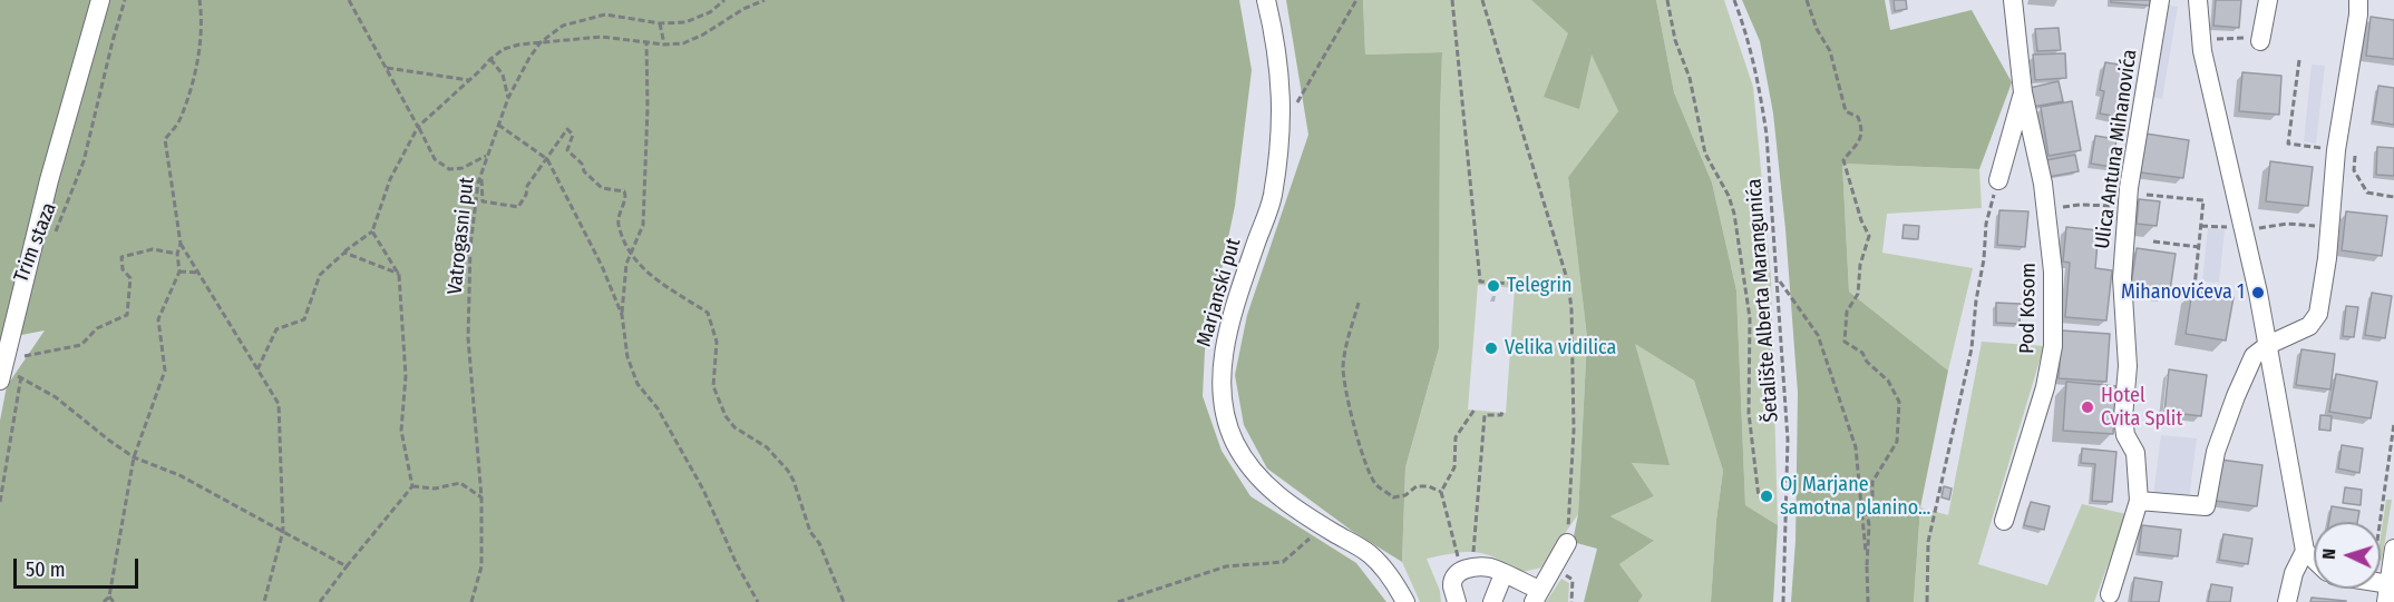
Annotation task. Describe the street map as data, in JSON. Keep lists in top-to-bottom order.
{
  "streets": {
    "street": ["Ulica Antuna Mihanovića", "Marjanski put", "Pod Kosom"],
    "path": ["Vatrogasni put", "Trim staza", "Šetalište Alberta Marangunića"]
  },
  "places": [
    "Telegrin",
    "Mihanovićeva 1",
    "Velika vidilica",
    "Hotel Cvita Split",
    "Oj Marjane samotna planino..."
  ],
  "scale_bar": "50 m",
  "north": "left"
}
